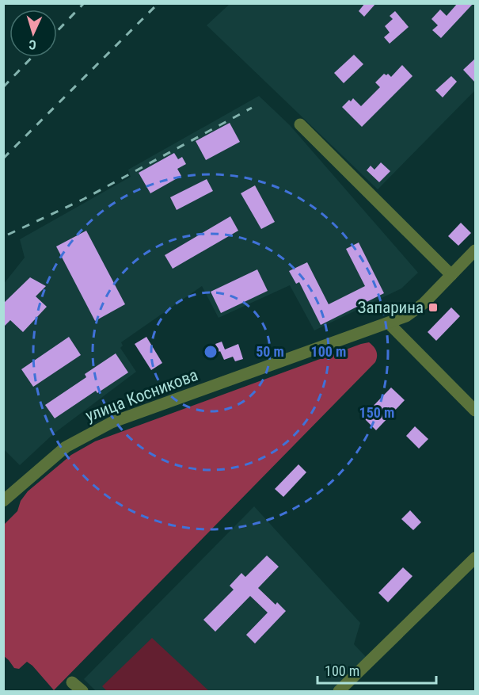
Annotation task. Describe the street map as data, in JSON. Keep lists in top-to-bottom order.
{
  "streets": {
    "street": ["улица Косникова"]
  },
  "places": {
    "transit": ["Запарина"]
  },
  "scale_bar": "100 m",
  "north": "bottom",
  "rings": ["50 m", "100 m", "150 m"]
}
